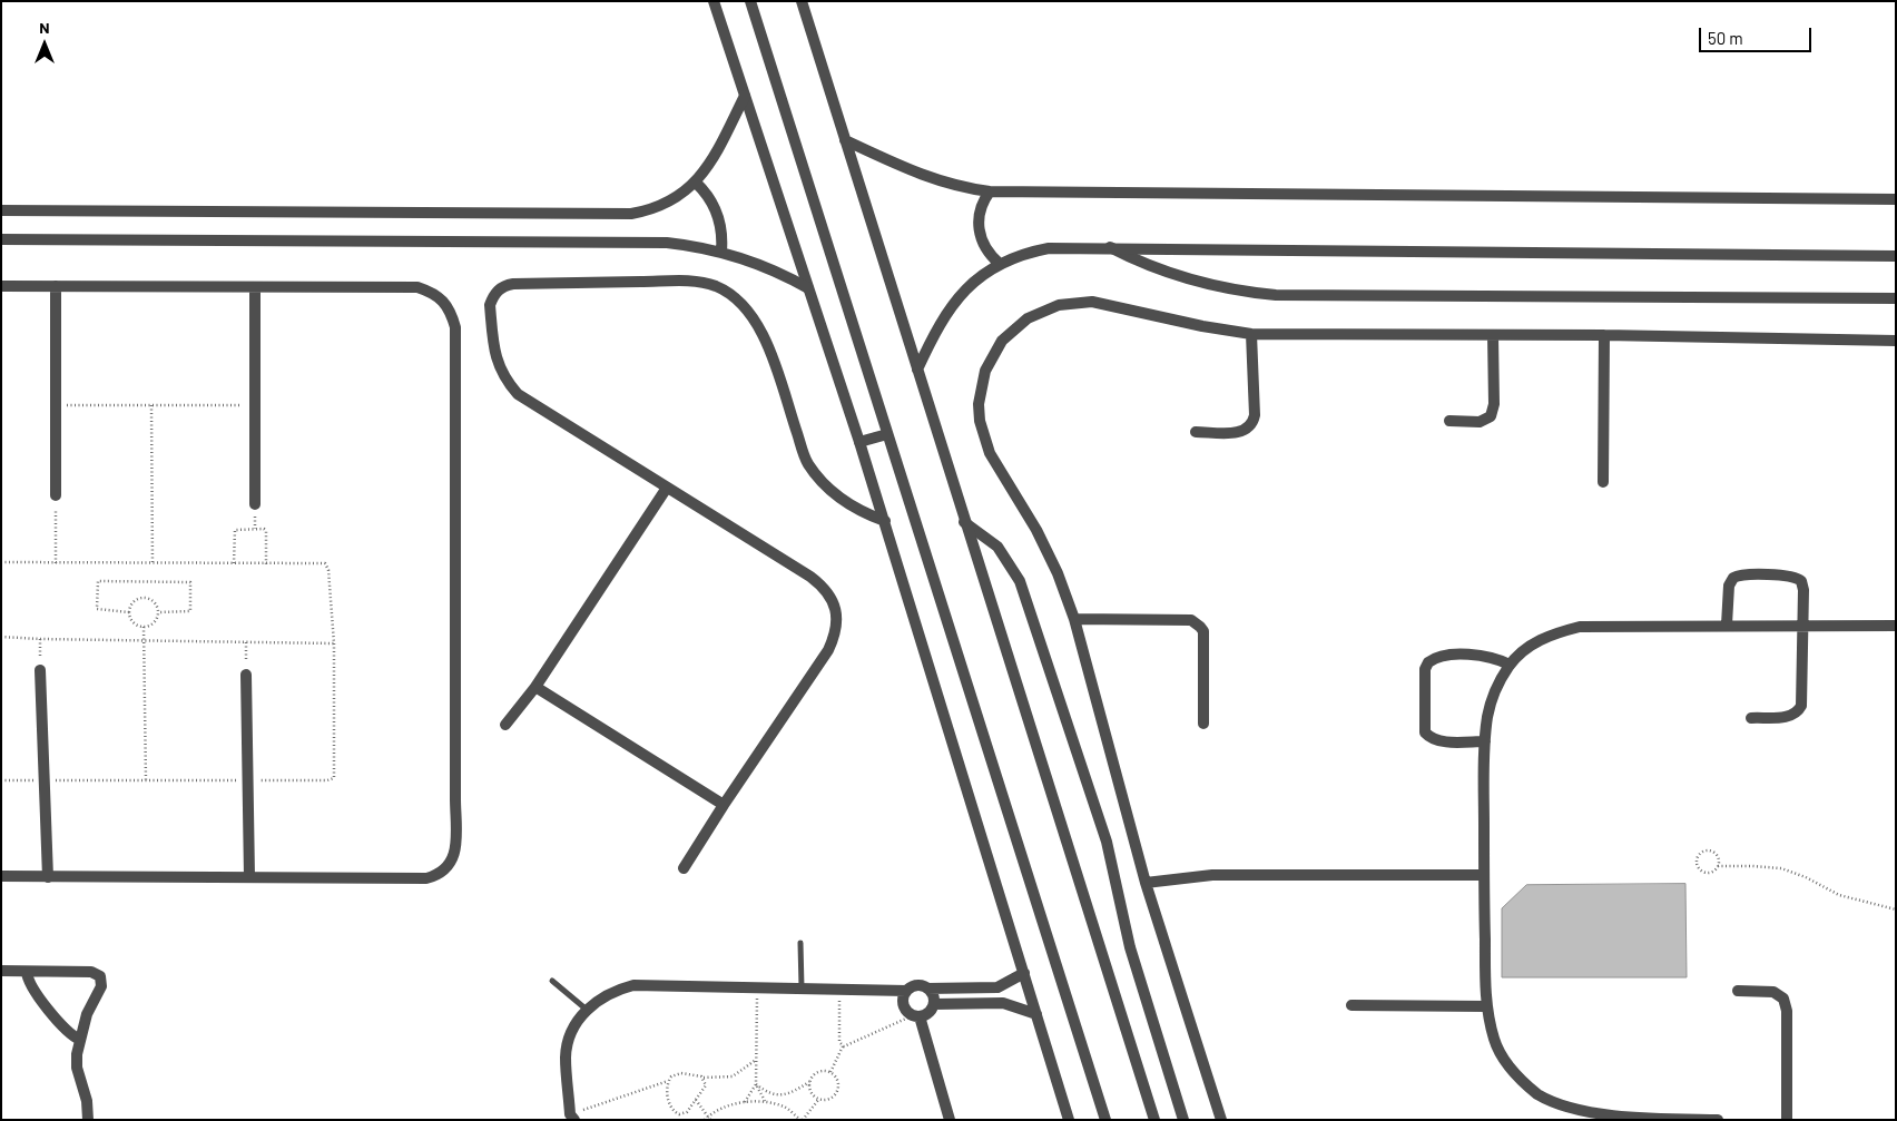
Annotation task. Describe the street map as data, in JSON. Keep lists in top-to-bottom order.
{
  "scale_bar": "50 m",
  "north": "top"
}
